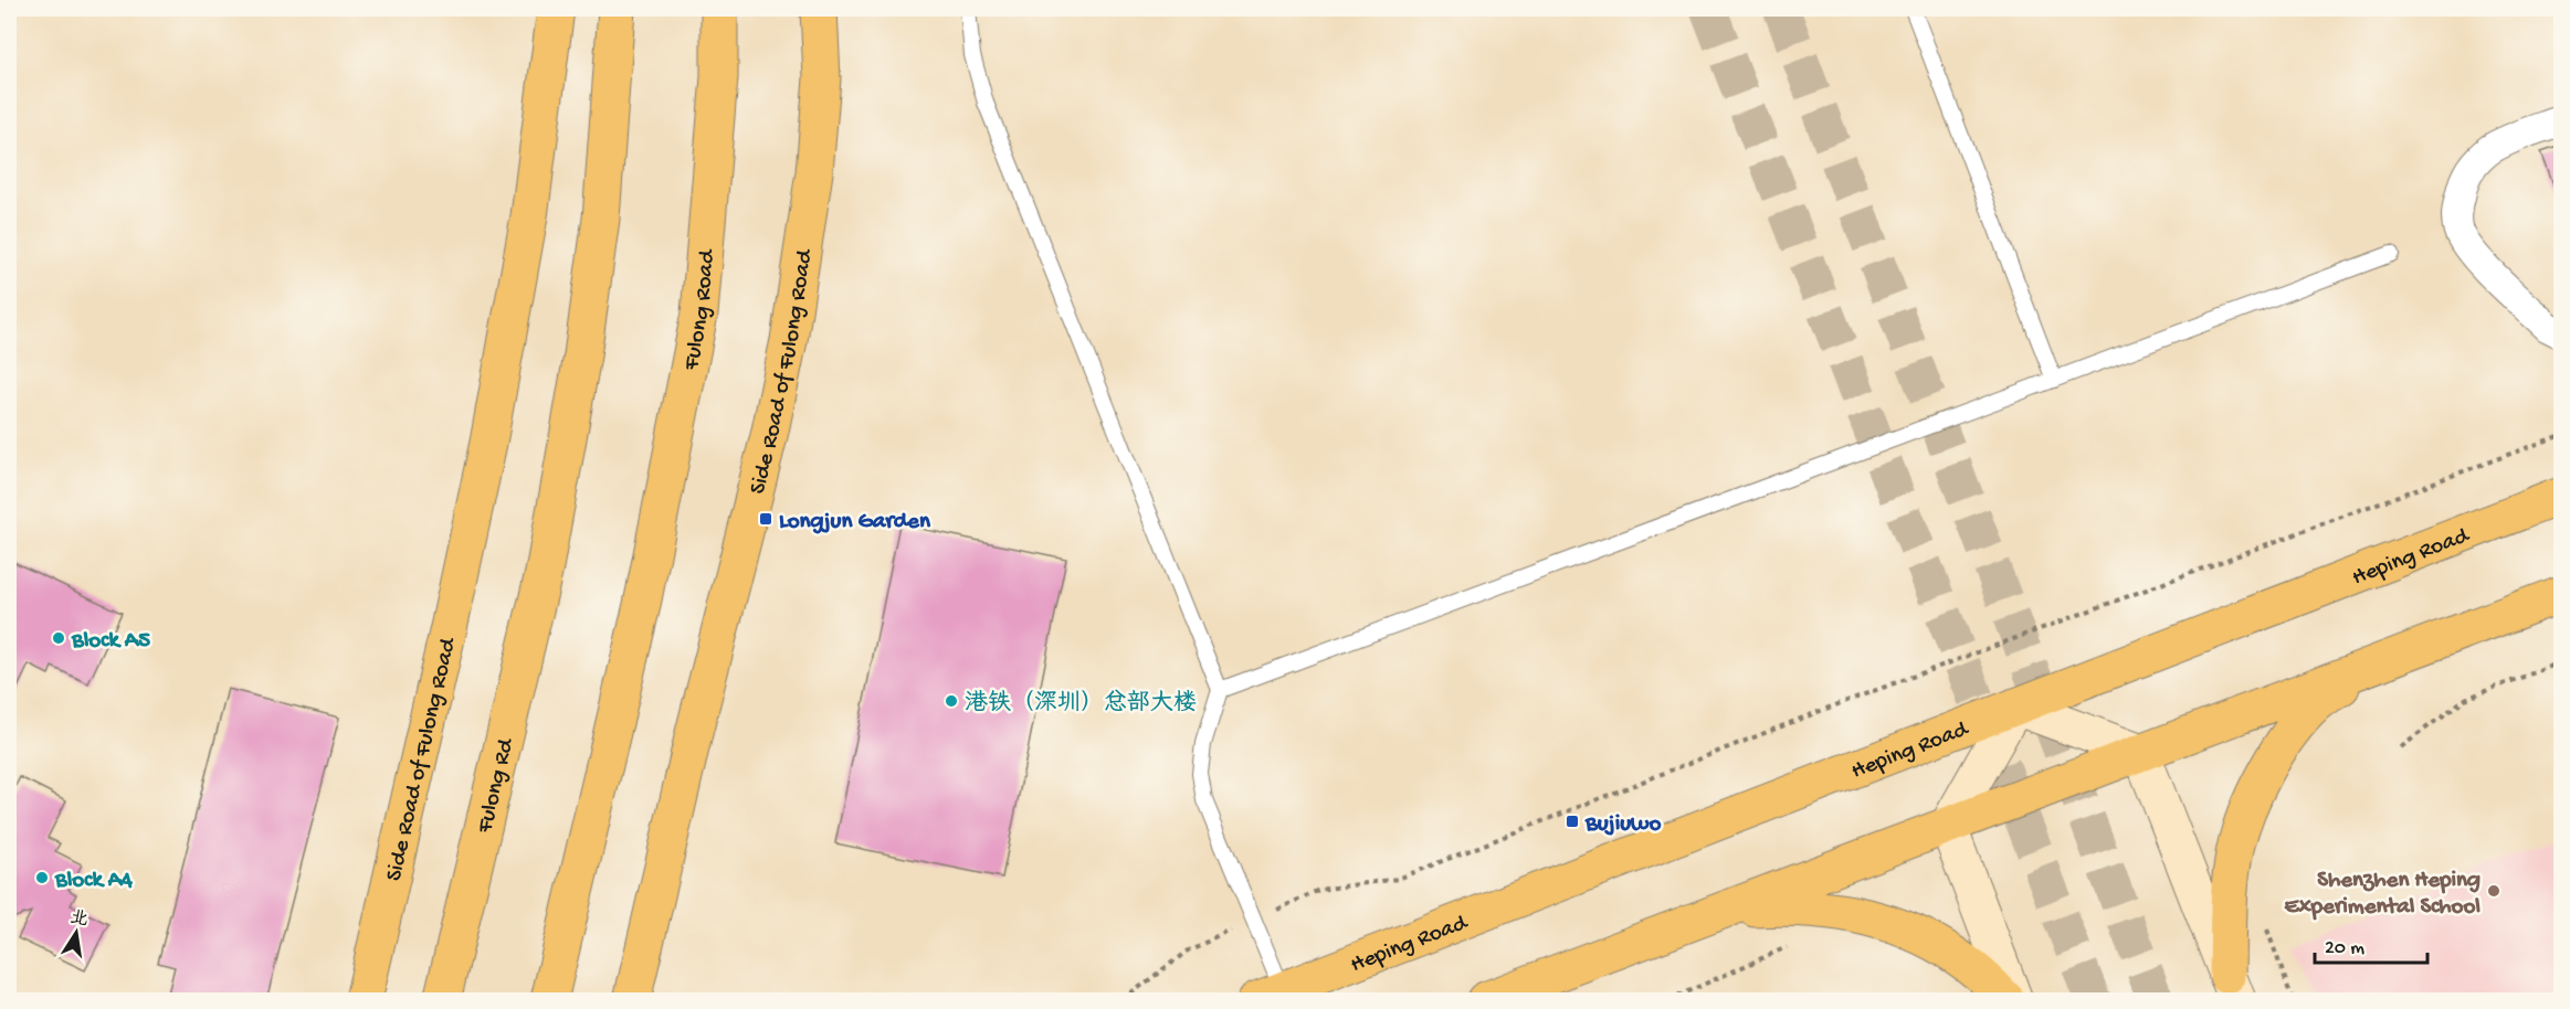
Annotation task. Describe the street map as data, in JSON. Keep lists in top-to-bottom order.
{
  "streets": {
    "main road": [
      "Fulong Road",
      "Side Road of Fulong Road",
      "Heping Road",
      "Fulong Rd"
    ]
  },
  "places": {
    "transit": ["Longjun Garden", "Bujiuwo"],
    "other": [
      "Block A5",
      "港铁（深圳）总部大楼",
      "Block A4",
      "Shenzhen Heping Experimental School"
    ]
  },
  "scale_bar": "20 m",
  "north": "top"
}
